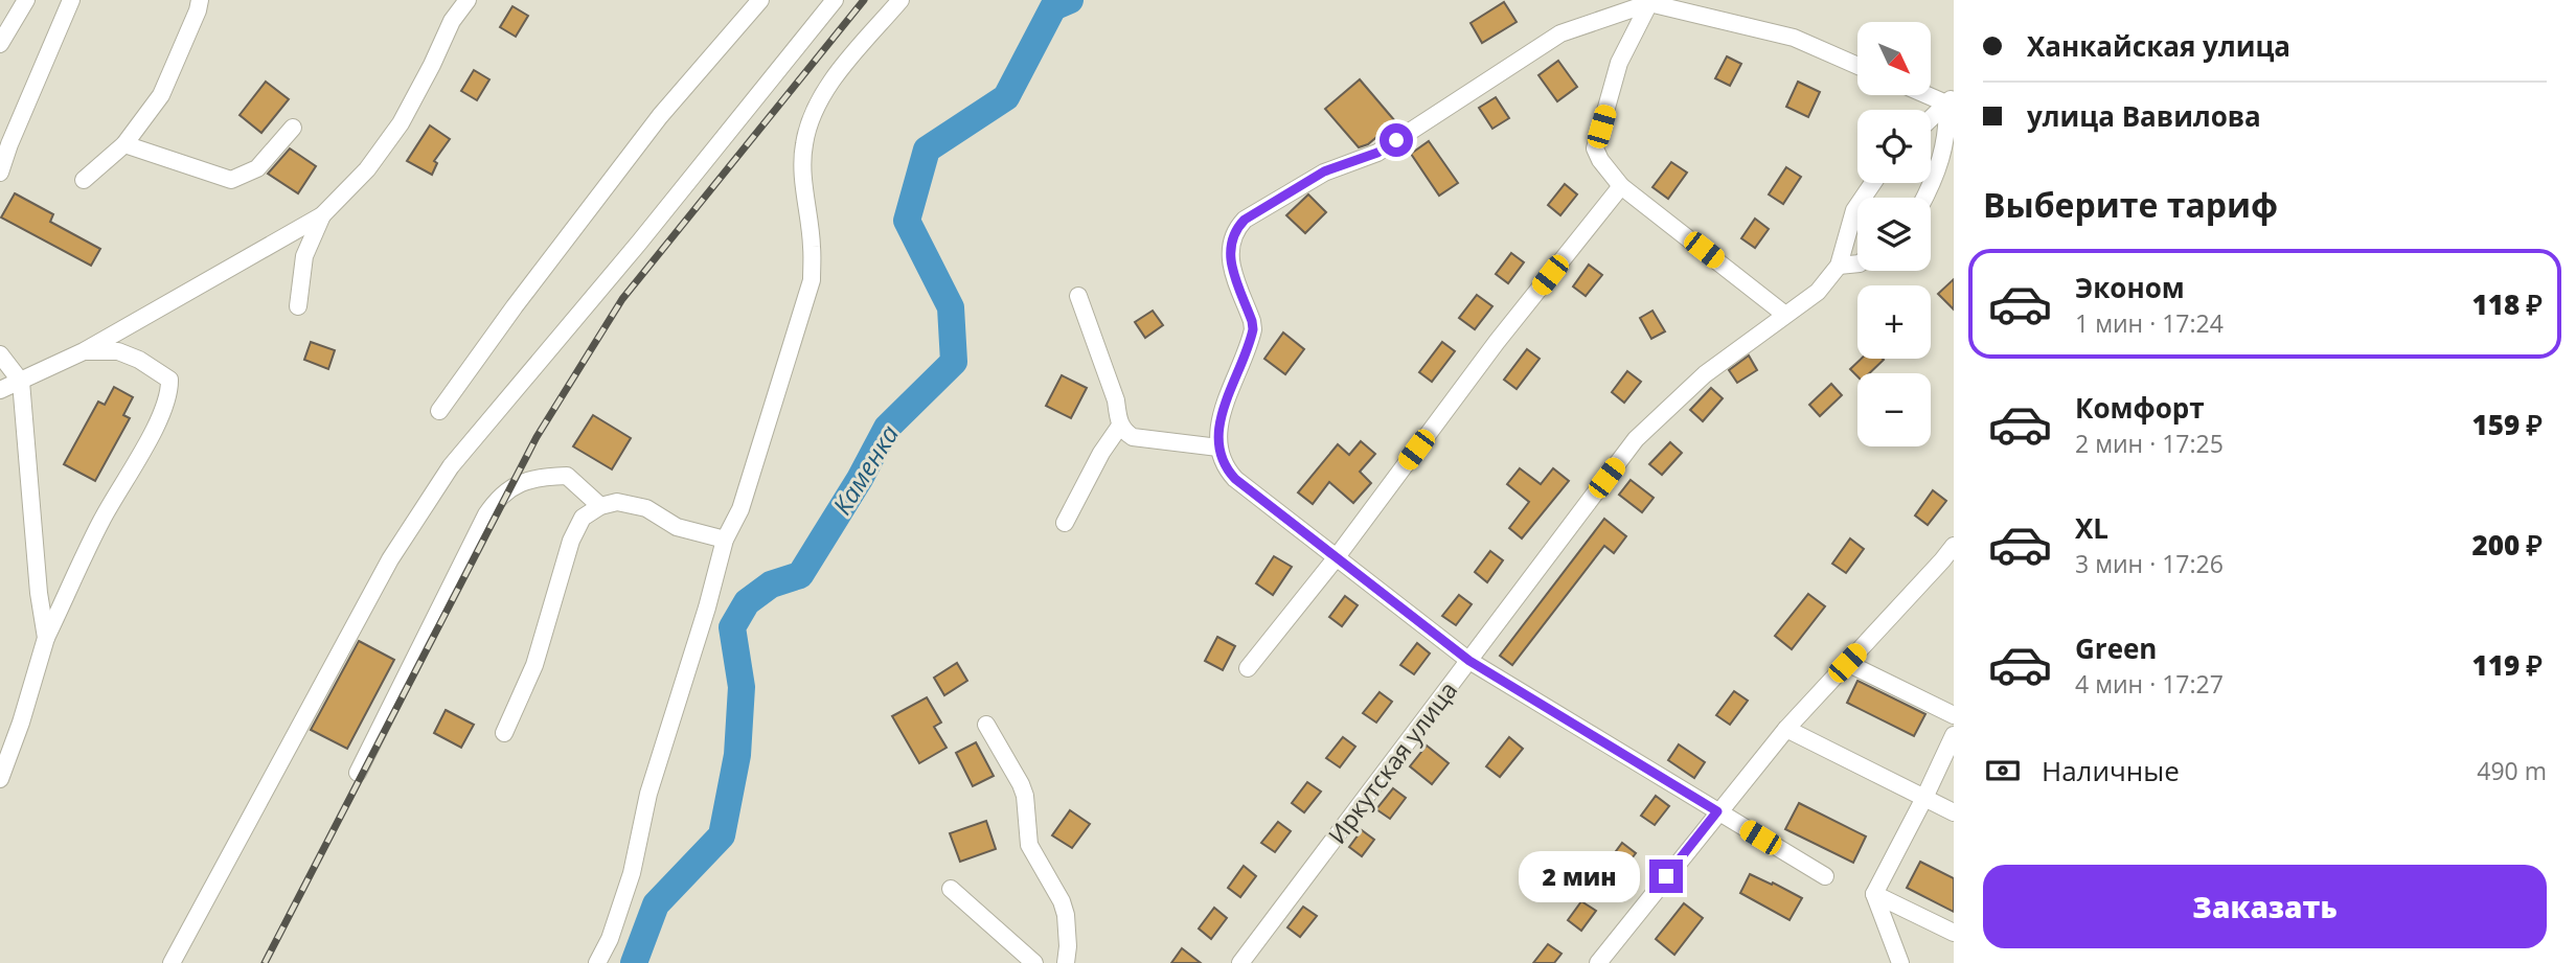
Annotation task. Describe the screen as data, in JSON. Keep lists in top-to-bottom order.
{
  "streets": {
    "street": ["Иркутская улица"]
  },
  "water": ["Каменка"],
  "north": "bottom right",
  "page": {
    "banner": ["Ханкайская улица", "улица Вавилова"],
    "map_buttons": ["+", "−"],
    "heading": "Выберите тариф",
    "list": [
      {
        "name": "Эконом",
        "note": "1 мин · 17:24",
        "value": "118 ₽"
      },
      {
        "name": "Комфорт",
        "note": "2 мин · 17:25",
        "value": "159 ₽"
      },
      {
        "name": "XL",
        "note": "3 мин · 17:26",
        "value": "200 ₽"
      },
      {
        "name": "Green",
        "note": "4 мин · 17:27",
        "value": "119 ₽"
      }
    ],
    "pay": ["Наличные", "490 m"],
    "buttons": "Заказать",
    "bubble": "2 мин"
  }
}
